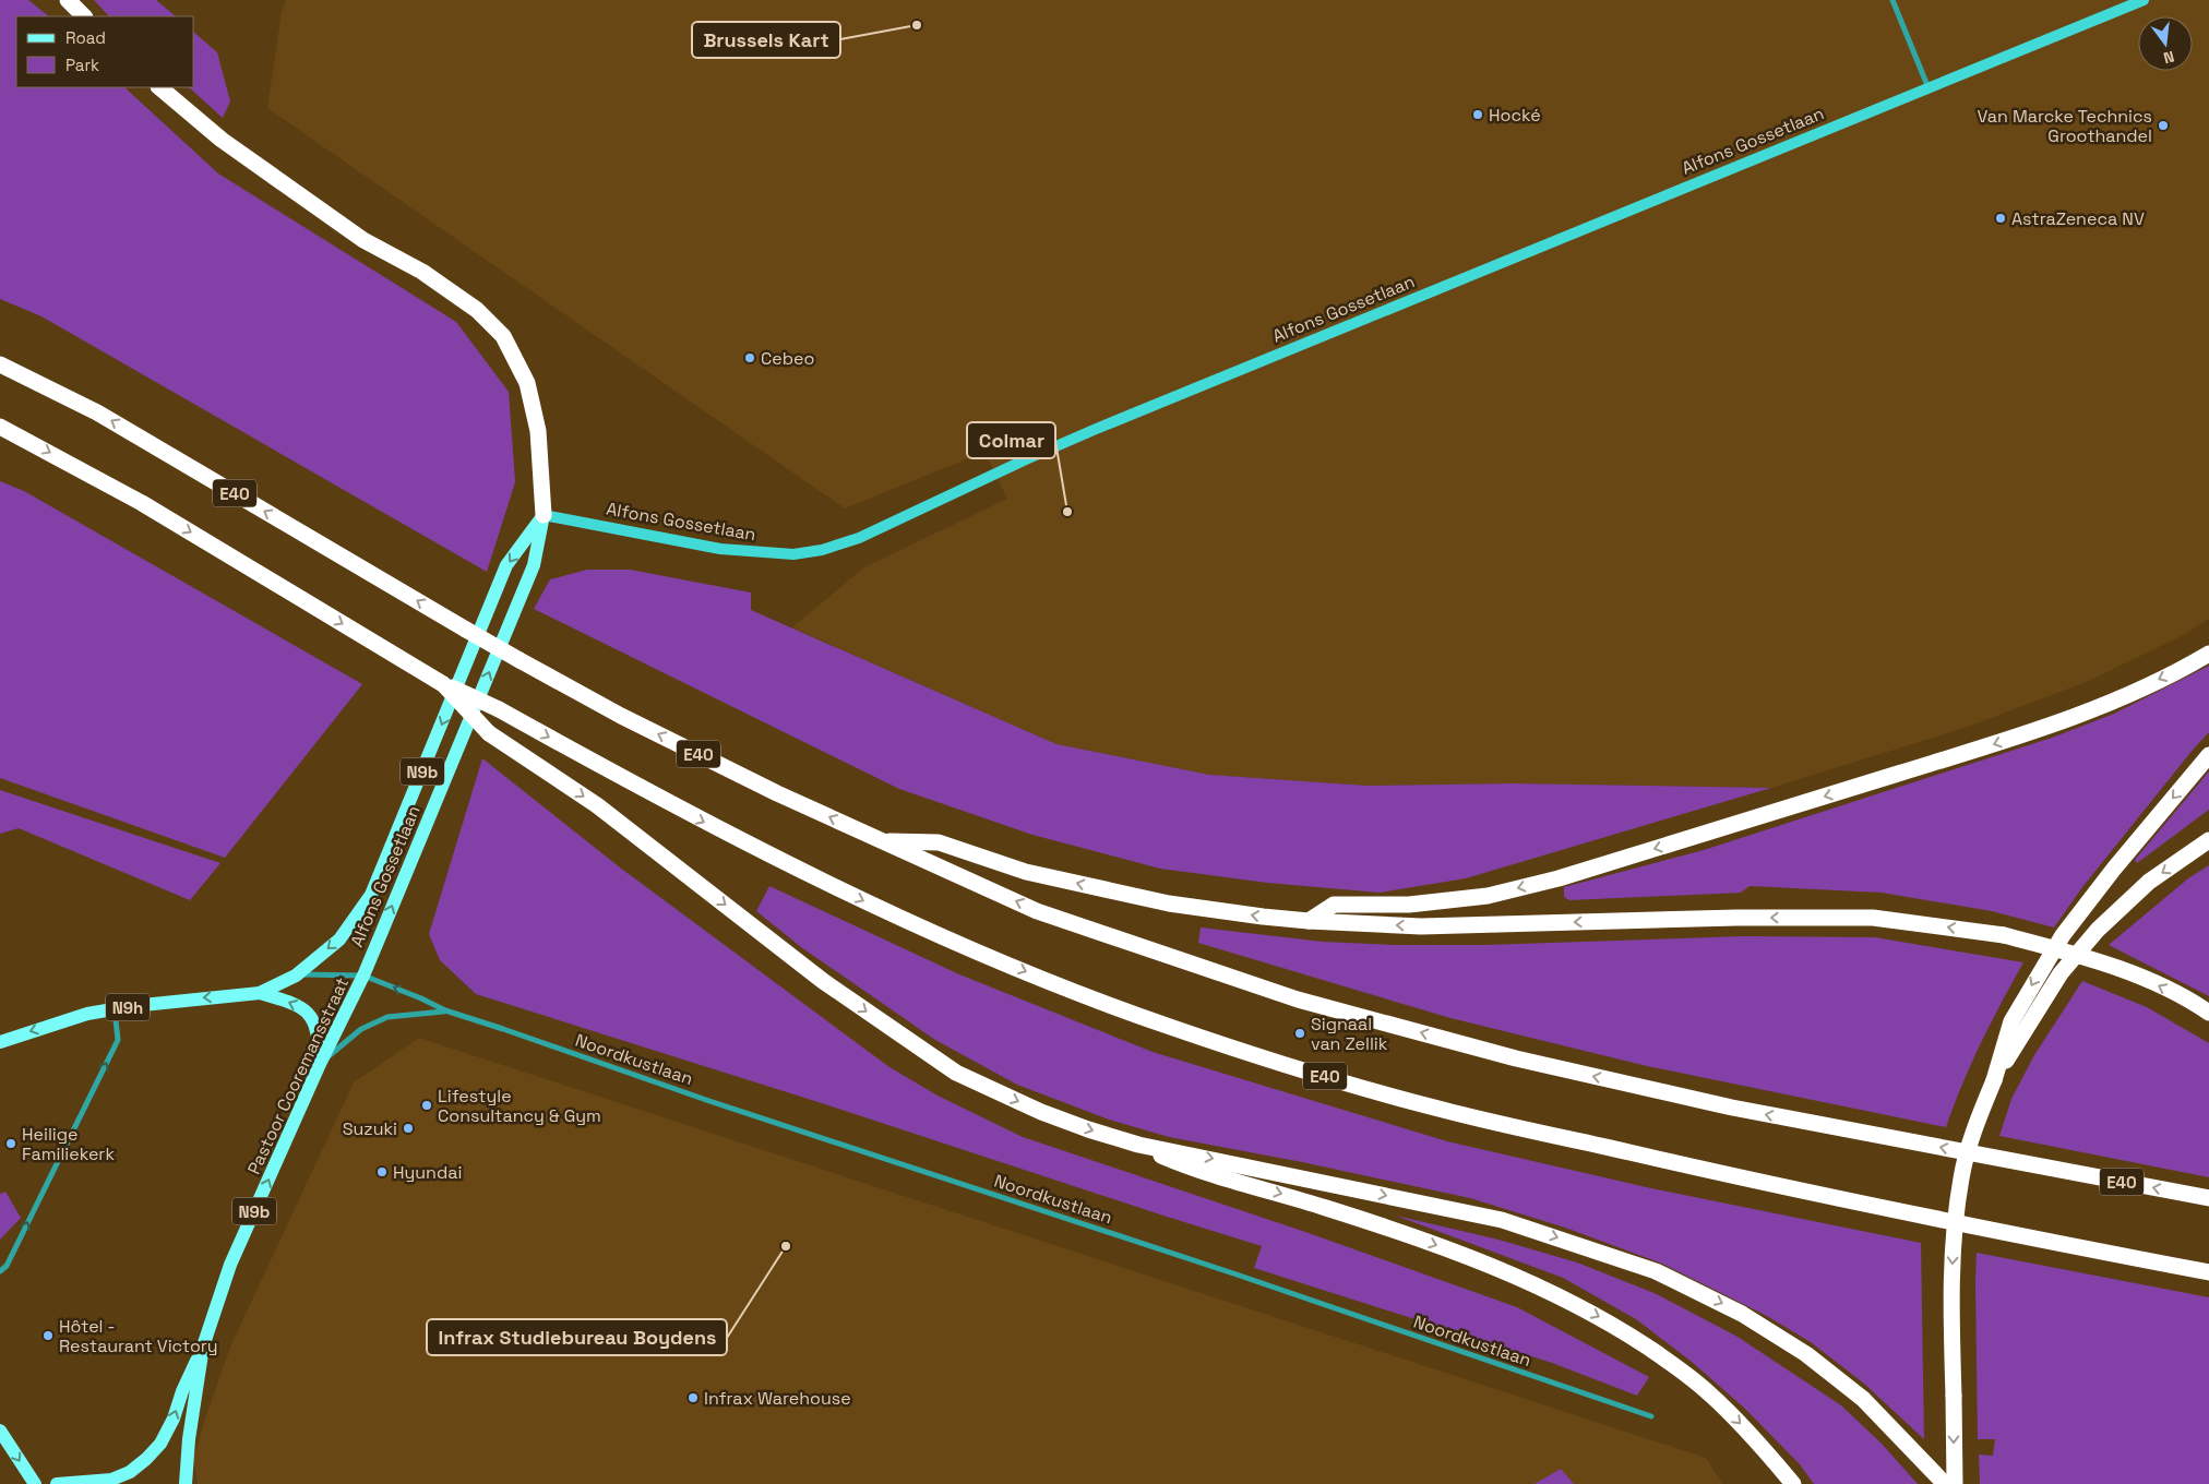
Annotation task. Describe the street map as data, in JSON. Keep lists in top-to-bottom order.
{
  "streets": {
    "highway": ["E40"],
    "main road": [
      "Alfons Gossetlaan",
      "N9b",
      "N9h",
      "Pastoor Cooremansstraat"
    ],
    "street": ["Noordkustlaan"]
  },
  "crossings": [
    ["Alfons Gossetlaan", "Noordkustlaan"],
    ["Alfons Gossetlaan", "Pastoor Cooremansstraat"],
    ["N9b", "Pastoor Cooremansstraat"],
    ["Noordkustlaan", "Pastoor Cooremansstraat"]
  ],
  "one_way": ["Pastoor Cooremansstraat"],
  "places": [
    "Brussels Kart",
    "Hocké",
    "Van Marcke Technics Groothandel",
    "AstraZeneca NV",
    "Cebeo",
    "Colmar",
    "Signaal van Zellik",
    "Lifestyle Consultancy & Gym",
    "Suzuki",
    "Heilige Familiekerk",
    "Hyundai",
    "Infrax Studiebureau Boydens",
    "Hôtel - Restaurant Victory",
    "Infrax Warehouse"
  ],
  "legend": ["Road", "Park"],
  "north": "bottom"
}
